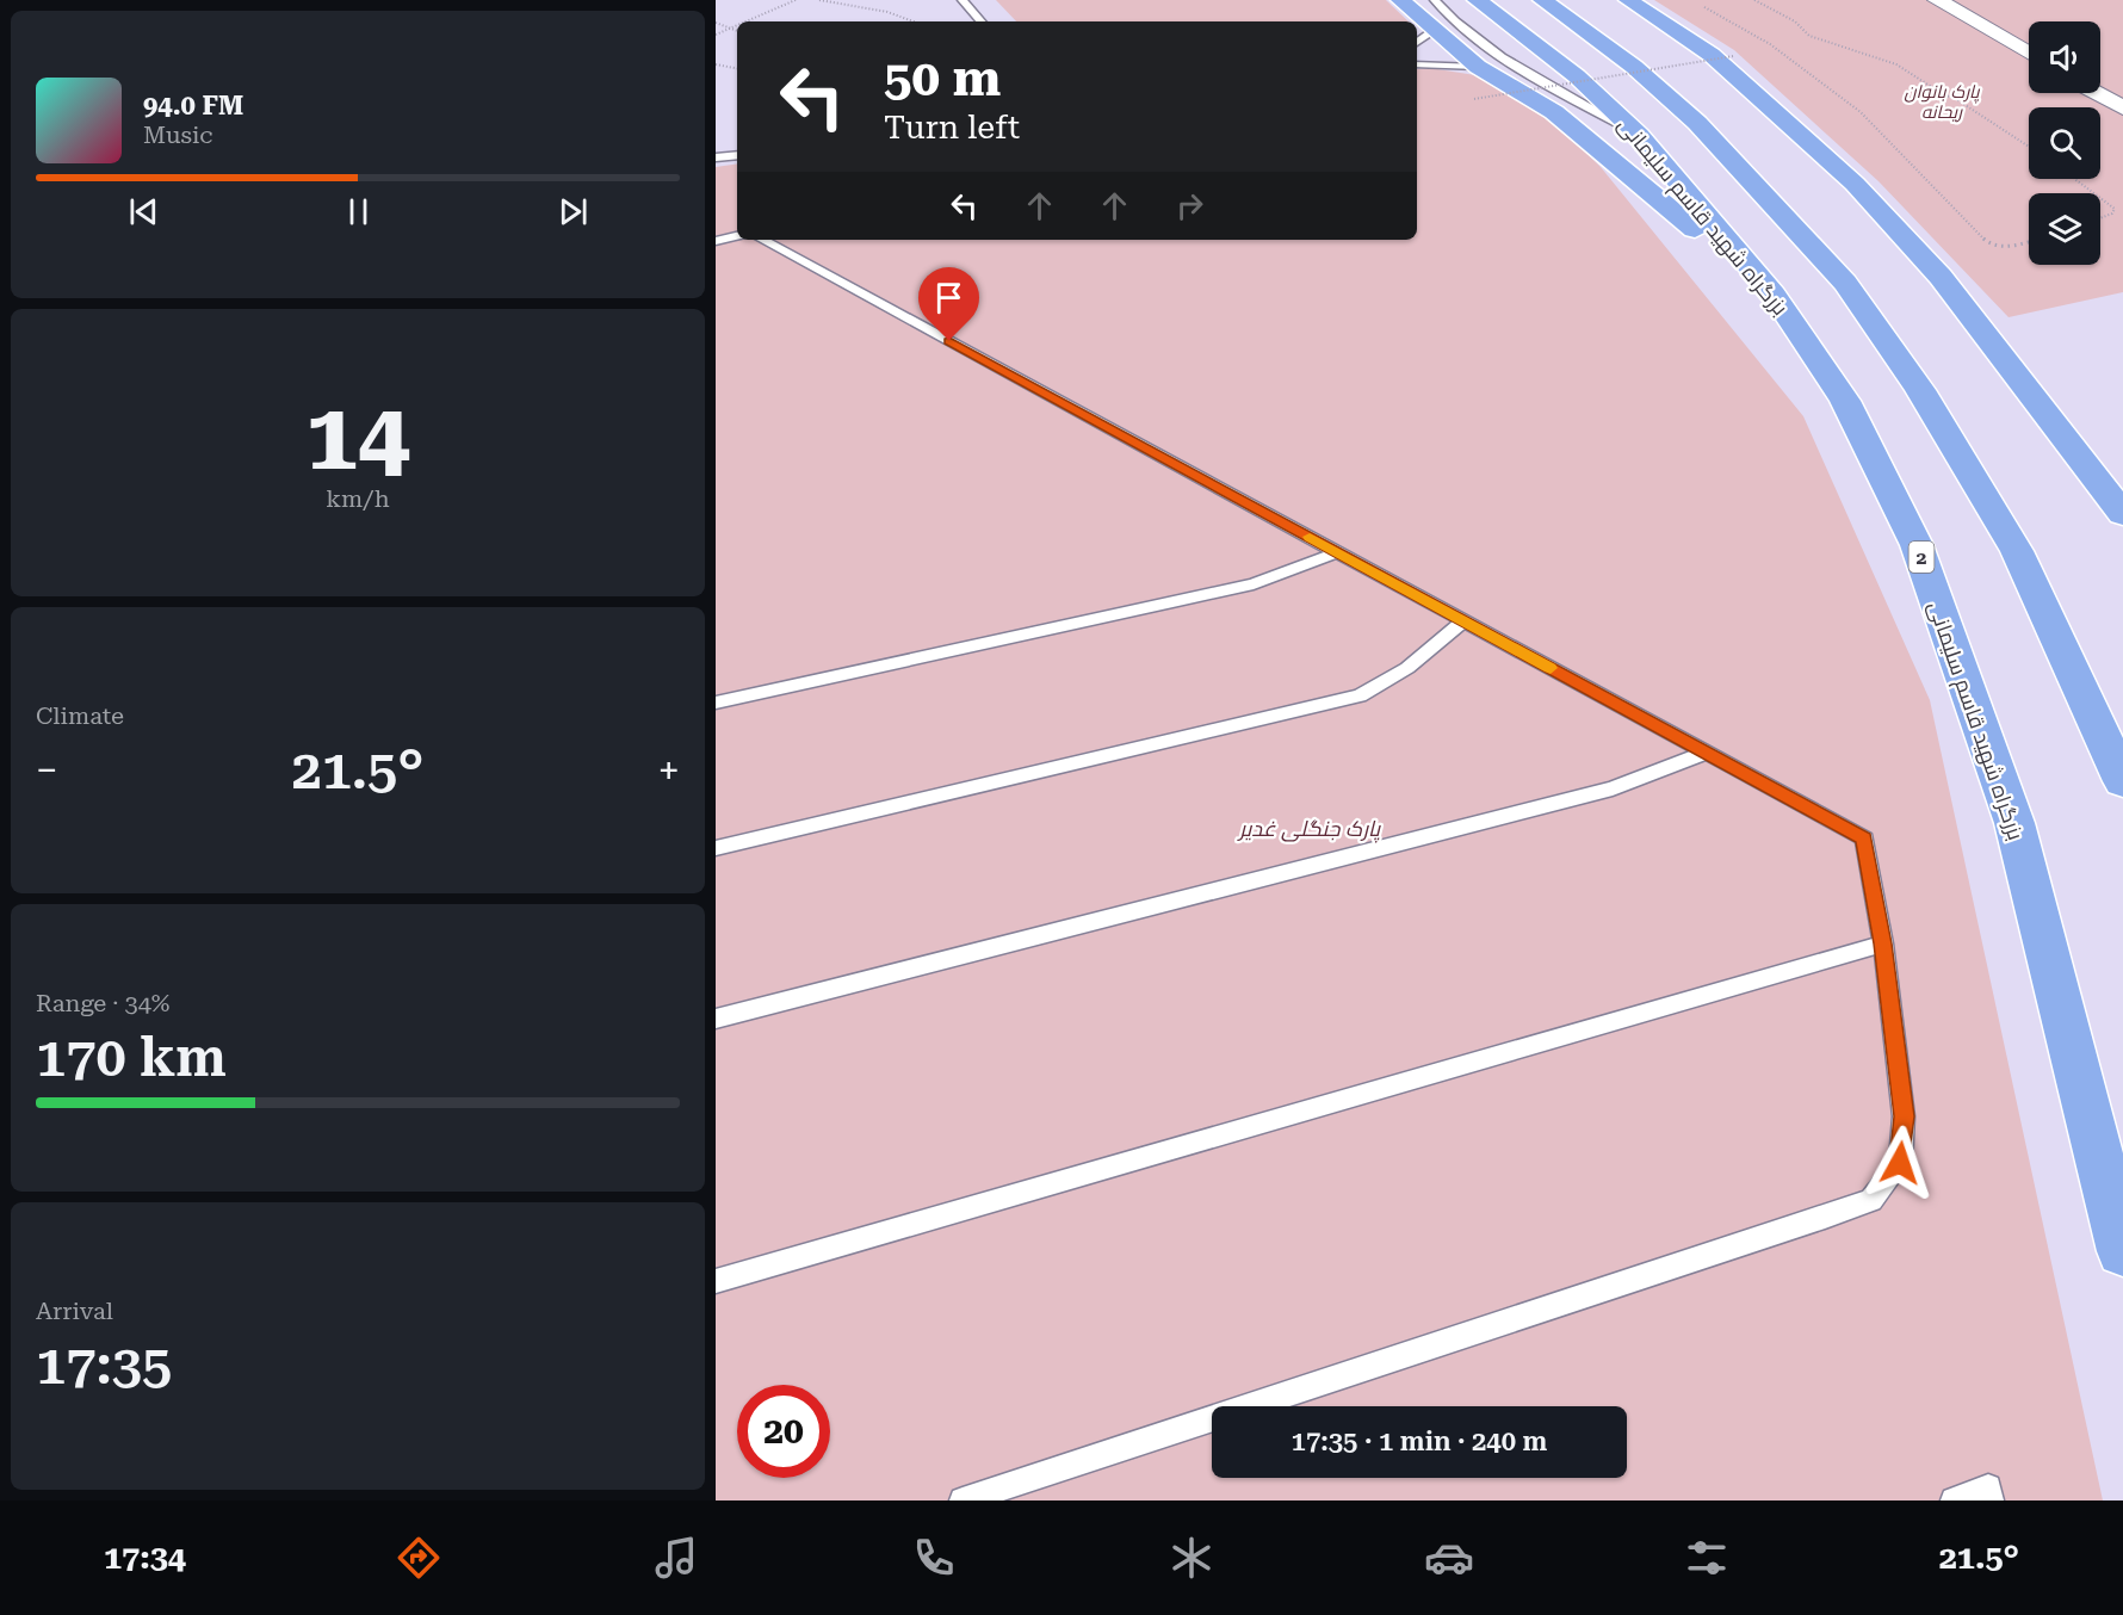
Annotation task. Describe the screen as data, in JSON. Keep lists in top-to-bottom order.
{
  "streets": {
    "highway": ["بزرگراه شهید قاسم سلیمانی", "2"]
  },
  "parks": ["پارک بانوان ریحانه", "پارک جنگلی غدیر"],
  "page": {
    "turn": ["50 m", "Turn left"],
    "song": ["94.0 FM", "Music"],
    "tile": [
      ["14", "km/h"],
      "Climate",
      ["Range · 34%", "170 km"],
      ["Arrival", "17:35"]
    ],
    "heat": ["−", "21.5°", "+"],
    "limit": "20",
    "trip": "17:35 · 1 min · 240 m",
    "tabs": ["17:34", "21.5°"]
  }
}
